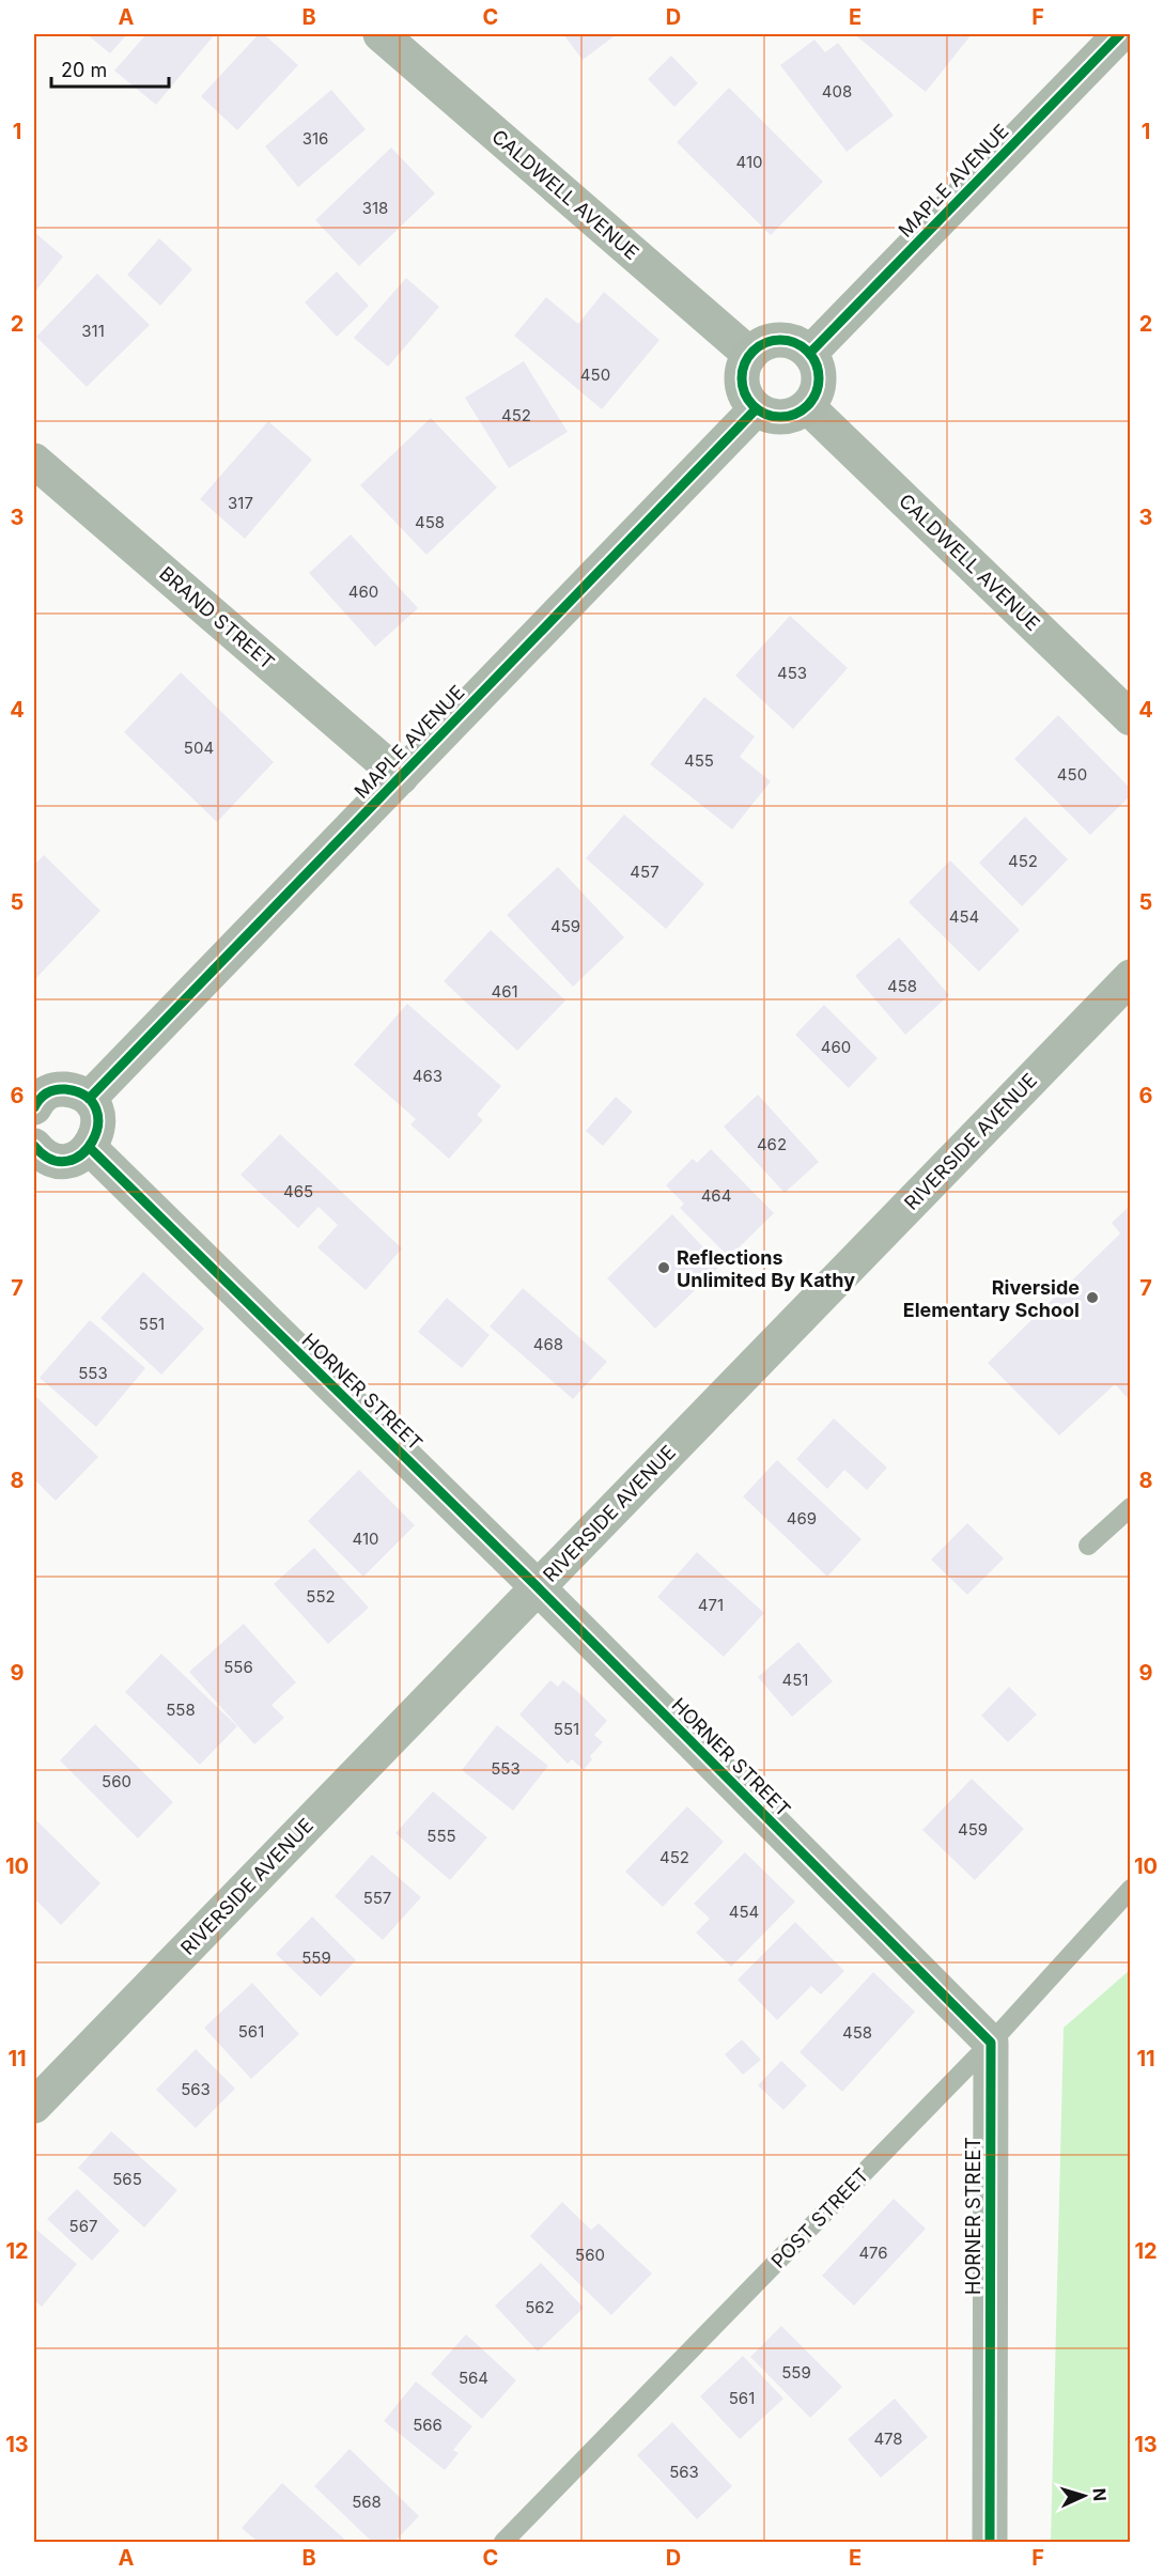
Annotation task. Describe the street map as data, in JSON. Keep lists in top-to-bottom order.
{
  "streets": {
    "main road": ["MAPLE AVENUE"],
    "street": [
      "CALDWELL AVENUE",
      "BRAND STREET",
      "RIVERSIDE AVENUE",
      "HORNER STREET"
    ],
    "lane": ["POST STREET"]
  },
  "crossings": [
    ["MAPLE AVENUE", "CALDWELL AVENUE"],
    ["MAPLE AVENUE", "BRAND STREET"],
    ["RIVERSIDE AVENUE", "HORNER STREET"],
    ["HORNER STREET", "POST STREET"]
  ],
  "places": ["Reflections Unlimited By Kathy", "Riverside Elementary School"],
  "house_numbers": [
    "408",
    "316",
    "410",
    "318",
    "311",
    "450",
    "452",
    "317",
    "458",
    "460",
    "453",
    "504",
    "455",
    "450",
    "452",
    "457",
    "454",
    "459",
    "458",
    "461",
    "460",
    "463",
    "462",
    "465",
    "464",
    "551",
    "468",
    "553",
    "469",
    "410",
    "552",
    "471",
    "556",
    "451",
    "558",
    "551",
    "553",
    "560",
    "459",
    "555",
    "452",
    "557",
    "454",
    "559",
    "561",
    "458",
    "563",
    "565",
    "567",
    "476",
    "560",
    "562",
    "559",
    "564",
    "561",
    "566",
    "478",
    "563",
    "568"
  ],
  "scale_bar": "20 m",
  "north": "right",
  "grid": {
    "columns": [
      "A",
      "B",
      "C",
      "D",
      "E",
      "F"
    ],
    "rows": [
      "1",
      "2",
      "3",
      "4",
      "5",
      "6",
      "7",
      "8",
      "9",
      "10",
      "11",
      "12",
      "13"
    ]
  }
}
